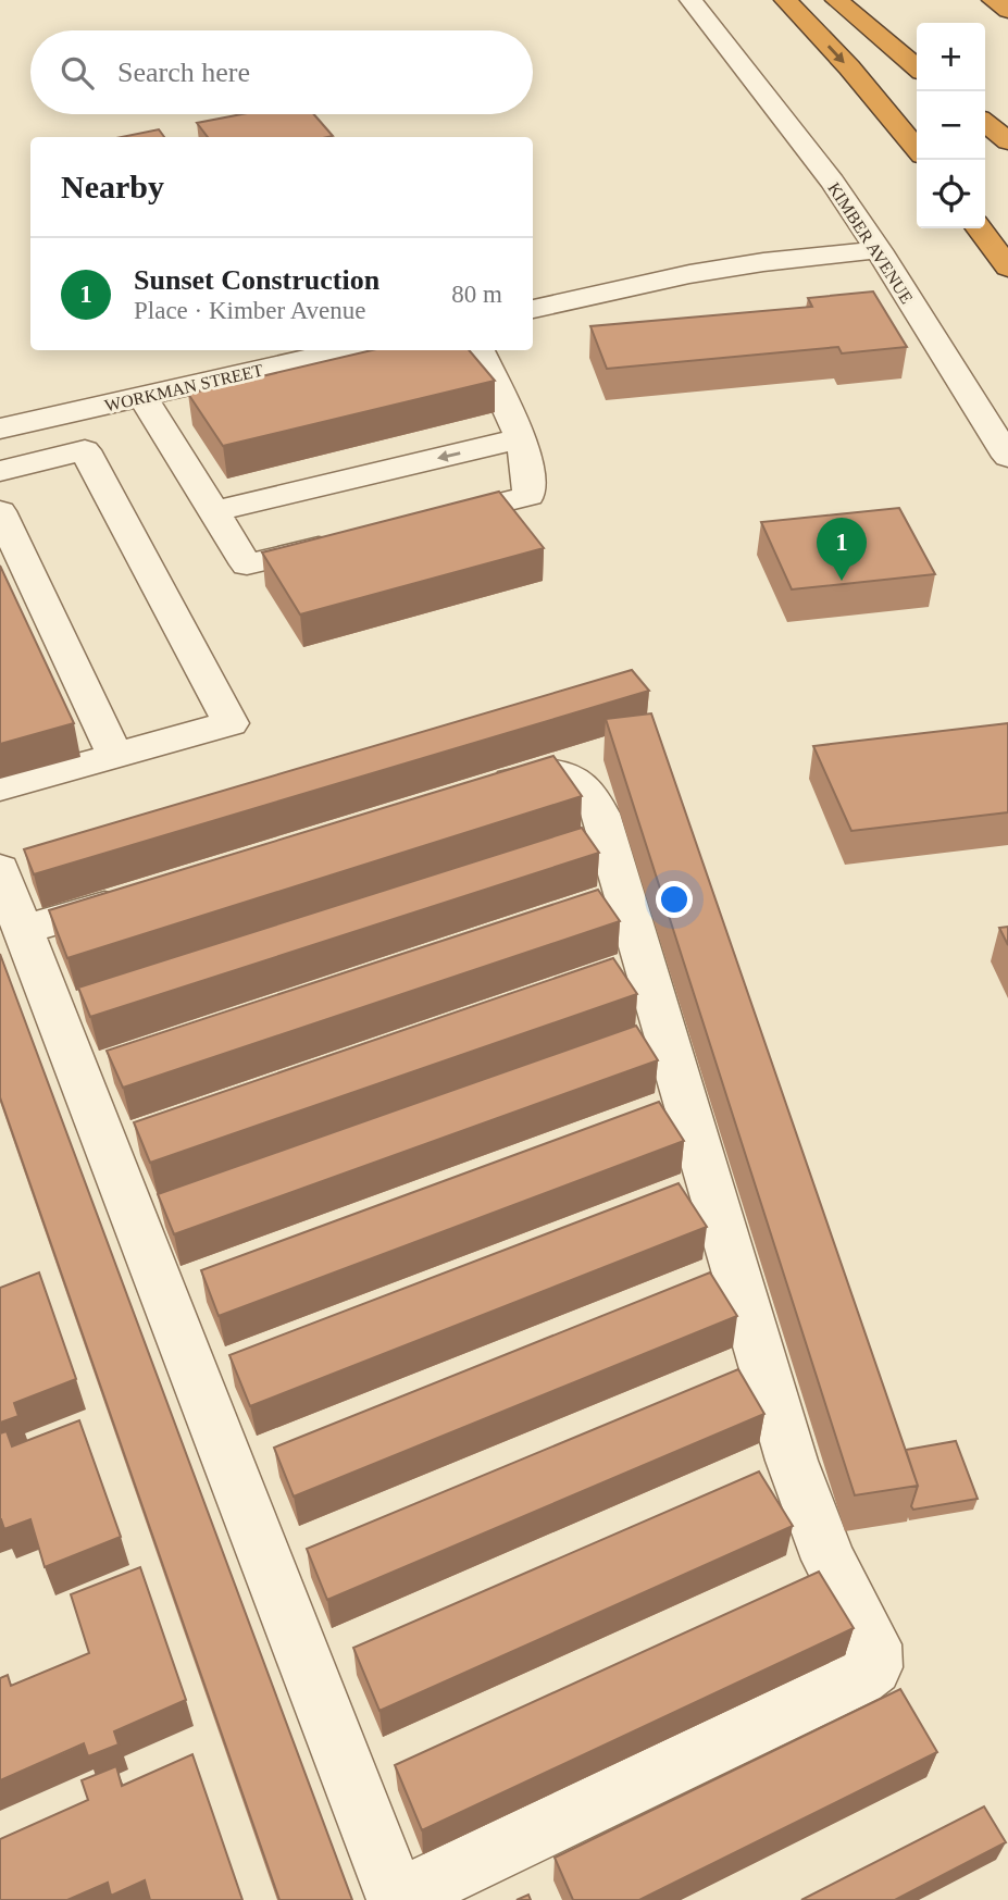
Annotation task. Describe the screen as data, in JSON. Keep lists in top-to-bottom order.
{
  "streets": {
    "street": ["KIMBER AVENUE", "WORKMAN STREET"]
  },
  "page": {
    "map_buttons": ["+", "−"],
    "search": "Search here",
    "heading": "Nearby",
    "list": [
      {
        "mark": "1",
        "name": "Sunset Construction",
        "note": "Place · Kimber Avenue",
        "value": "80 m"
      }
    ],
    "pins": "1"
  }
}
